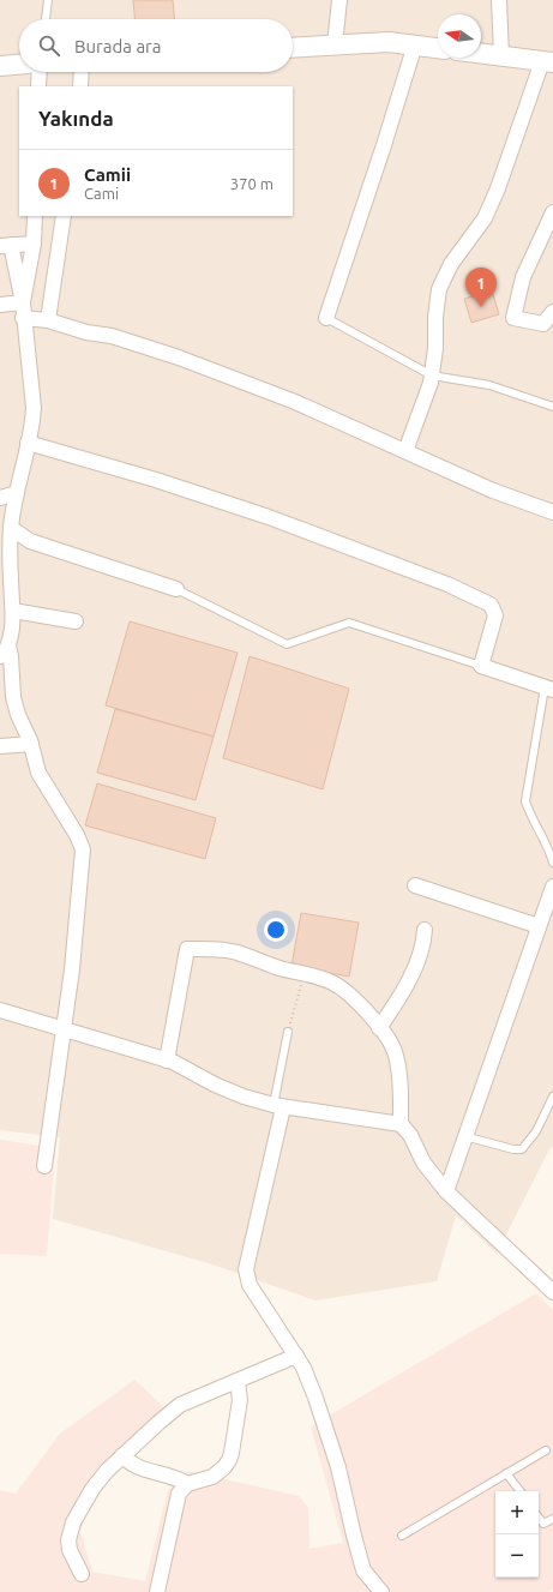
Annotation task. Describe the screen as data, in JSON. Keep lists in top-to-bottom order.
{
  "north": "left",
  "page": {
    "search": "Burada ara",
    "heading": "Yakında",
    "list": [
      {
        "mark": "1",
        "name": "Camii",
        "note": "Cami",
        "value": "370 m"
      }
    ],
    "pins": "1",
    "map_buttons": ["+", "−"]
  }
}
